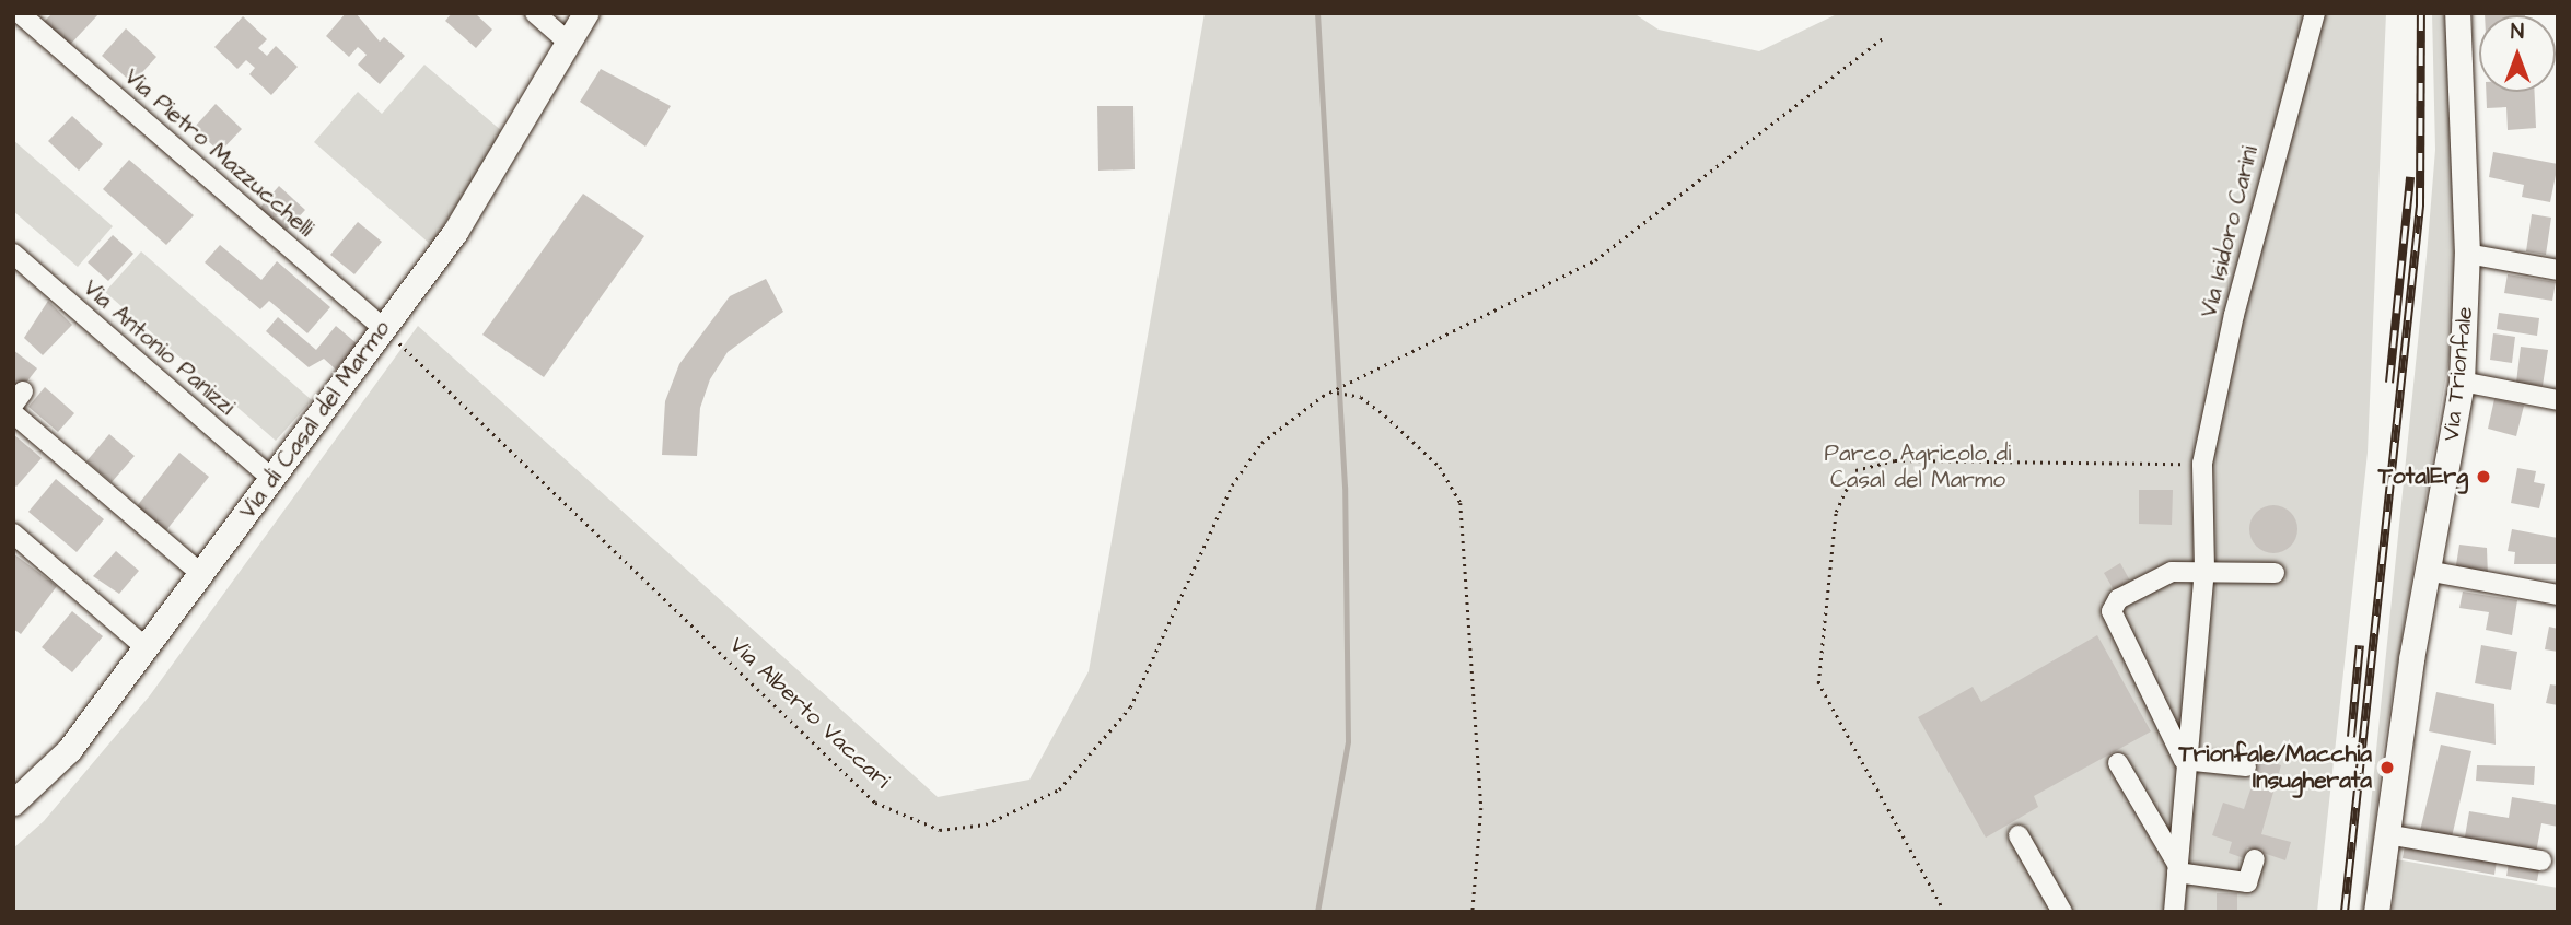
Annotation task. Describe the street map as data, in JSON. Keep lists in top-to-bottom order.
{
  "streets": {
    "main road": ["Via Trionfale", "Via di Casal del Marmo"],
    "street": ["Via Pietro Mazzucchelli", "Via Isidoro Carini", "Via Antonio Panizzi"],
    "path": ["Via Alberto Vaccari"]
  },
  "crossings": [
    ["Via Pietro Mazzucchelli", "Via di Casal del Marmo"],
    ["Via Pietro Mazzucchelli", "Via Alberto Vaccari"],
    ["Via Antonio Panizzi", "Via di Casal del Marmo"],
    ["Via di Casal del Marmo", "Via Alberto Vaccari"]
  ],
  "parks": ["Parco Agricolo di Casal del Marmo"],
  "places": ["TotalErg", "Trionfale/Macchia Insugherata"],
  "north": "top"
}
